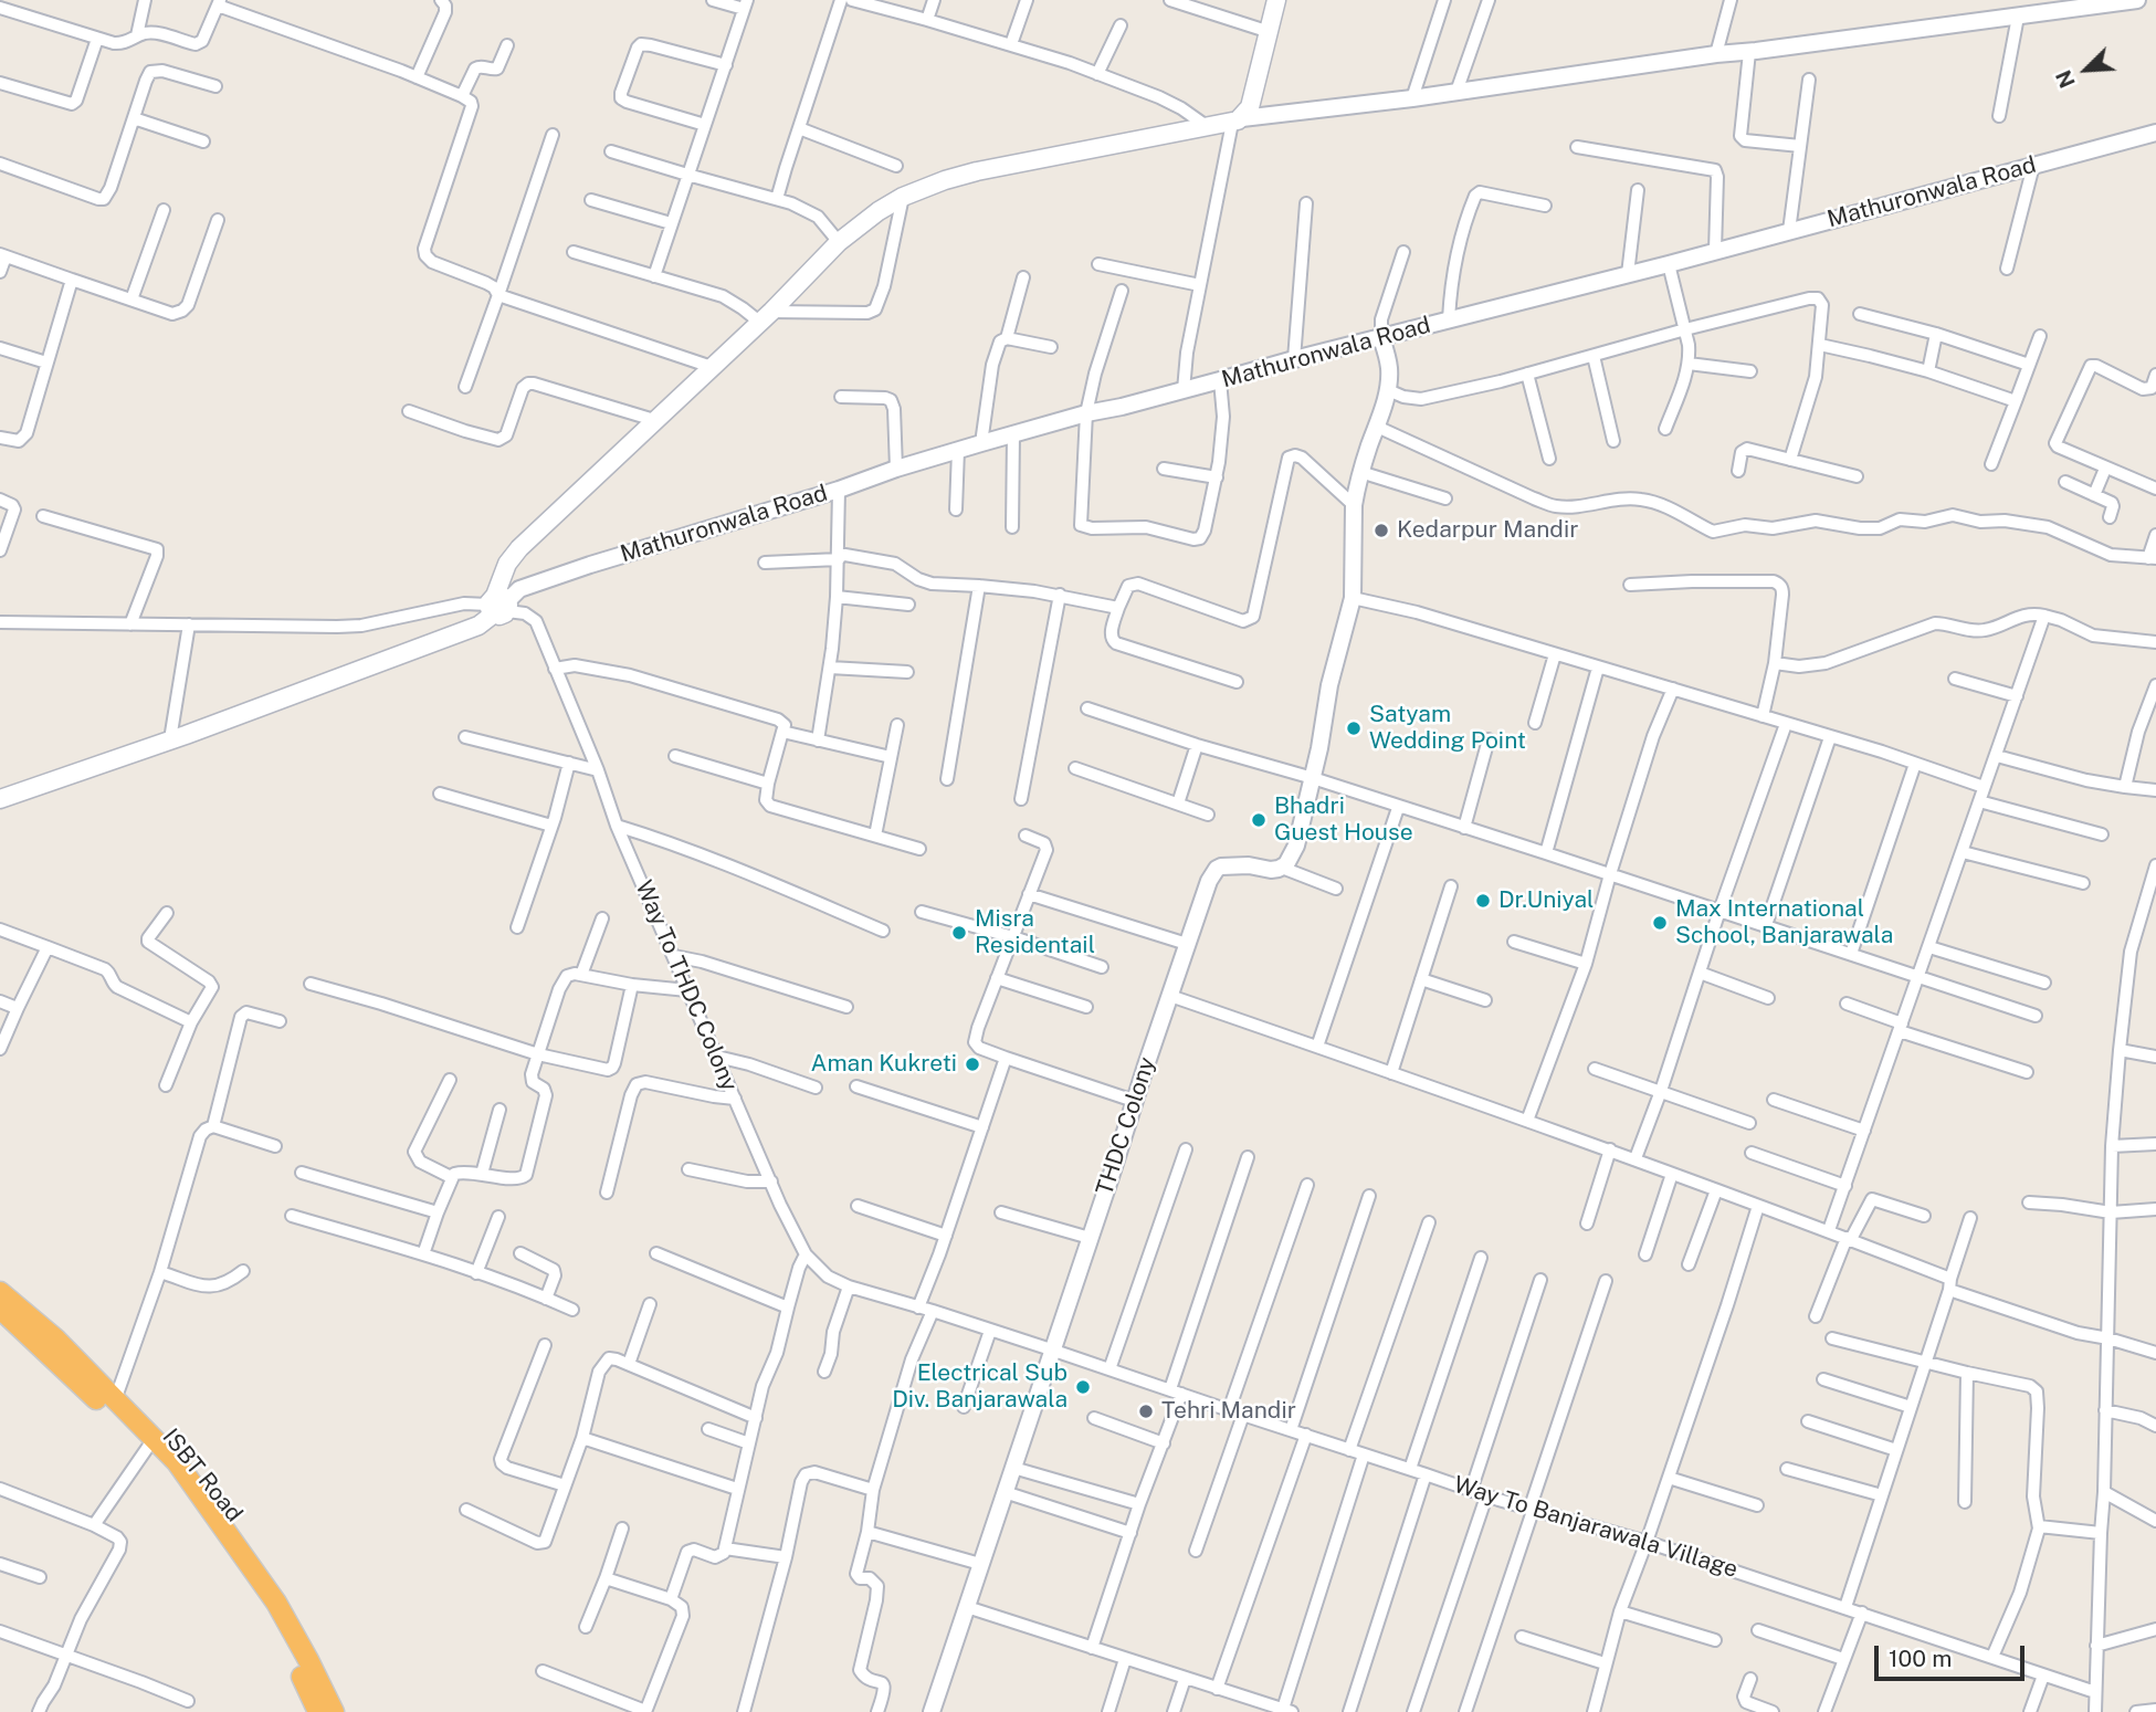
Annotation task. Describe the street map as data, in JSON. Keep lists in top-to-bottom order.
{
  "streets": {
    "highway": ["ISBT Road"],
    "street": [
      "Mathuronwala Road",
      "Way To THDC Colony",
      "THDC Colony",
      "Way To Banjarawala Village"
    ]
  },
  "crossings": [
    ["Mathuronwala Road", "Way To THDC Colony"],
    ["THDC Colony", "Way To Banjarawala Village"]
  ],
  "places": [
    "Kedarpur Mandir",
    "Satyam Wedding Point",
    "Bhadri Guest House",
    "Dr.Uniyal",
    "Max International School, Banjarawala",
    "Misra Residentail",
    "Aman Kukreti",
    "Electrical Sub Div. Banjarawala",
    "Tehri Mandir"
  ],
  "scale_bar": "100 m",
  "north": "bottom left"
}
